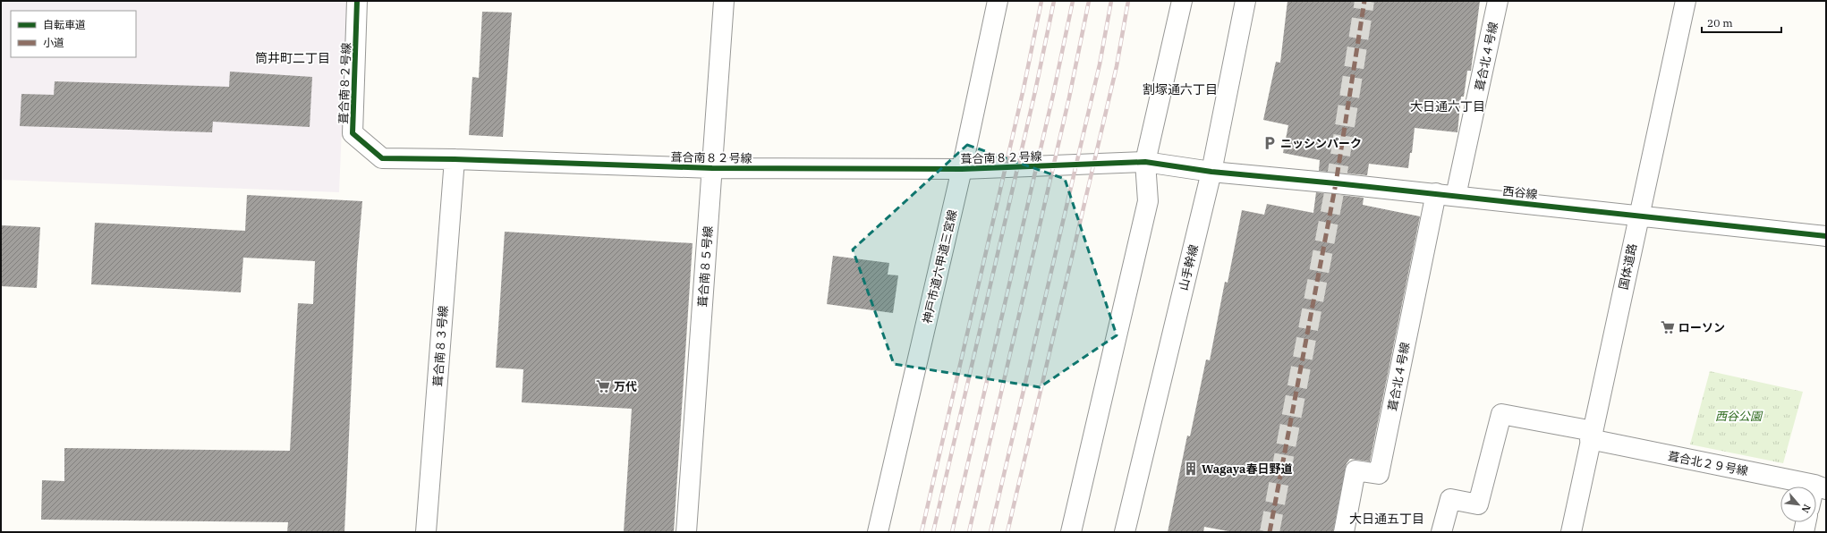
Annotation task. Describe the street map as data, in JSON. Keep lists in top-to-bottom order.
{
  "streets": {
    "street": [
      "葺合北４号線",
      "葺合南８２号線",
      "西谷線",
      "葺合南８５号線",
      "神戸市道六甲道三宮線",
      "国体道路",
      "山手幹線",
      "葺合南８３号線",
      "葺合北２９号線"
    ]
  },
  "crossings": [
    ["葺合北４号線", "西谷線"],
    ["葺合南８２号線", "西谷線"],
    ["葺合南８２号線", "葺合南８５号線"],
    ["葺合南８２号線", "神戸市道六甲道三宮線"],
    ["葺合南８２号線", "山手幹線"],
    ["葺合南８２号線", "葺合南８３号線"],
    ["西谷線", "国体道路"],
    ["西谷線", "山手幹線"],
    ["国体道路", "葺合北２９号線"]
  ],
  "districts": [
    "筒井町二丁目",
    "割塚通六丁目",
    "大日通六丁目",
    "大日通五丁目"
  ],
  "parks": ["西谷公園"],
  "places": {
    "parking": ["ニッシンパーク"],
    "supermarket": ["ローソン", "万代"],
    "building": ["Wagaya春日野道"]
  },
  "legend": ["自転車道", "小道"],
  "scale_bar": "20 m",
  "north": "bottom right"
}
